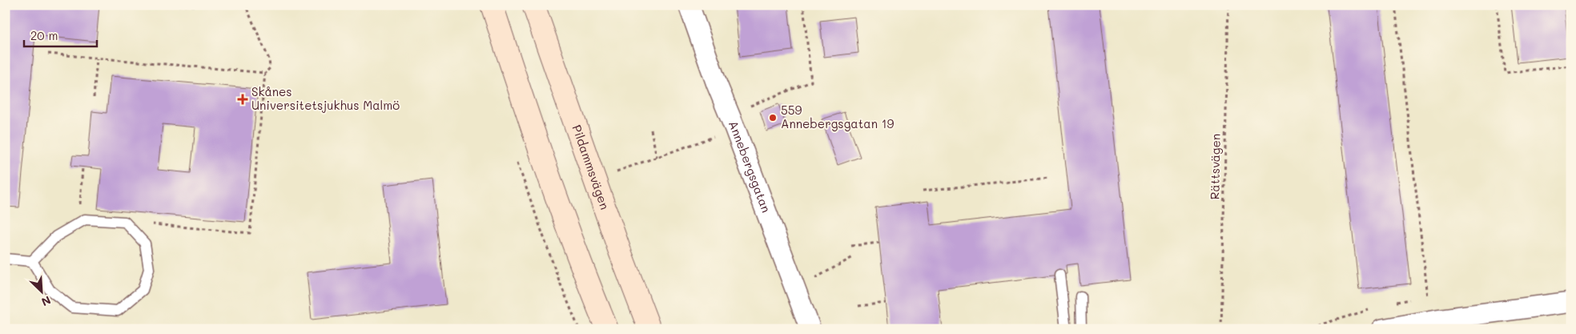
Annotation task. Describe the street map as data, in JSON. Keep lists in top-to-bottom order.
{
  "streets": {
    "main road": ["Pildammsvägen"],
    "street": ["Annebergsgatan"],
    "path": ["Rättsvägen"]
  },
  "places": {
    "health": ["Skånes Universitetsjukhus Malmö"],
    "other": ["559 Annebergsgatan 19"]
  },
  "scale_bar": "20 m",
  "north": "bottom right"
}
